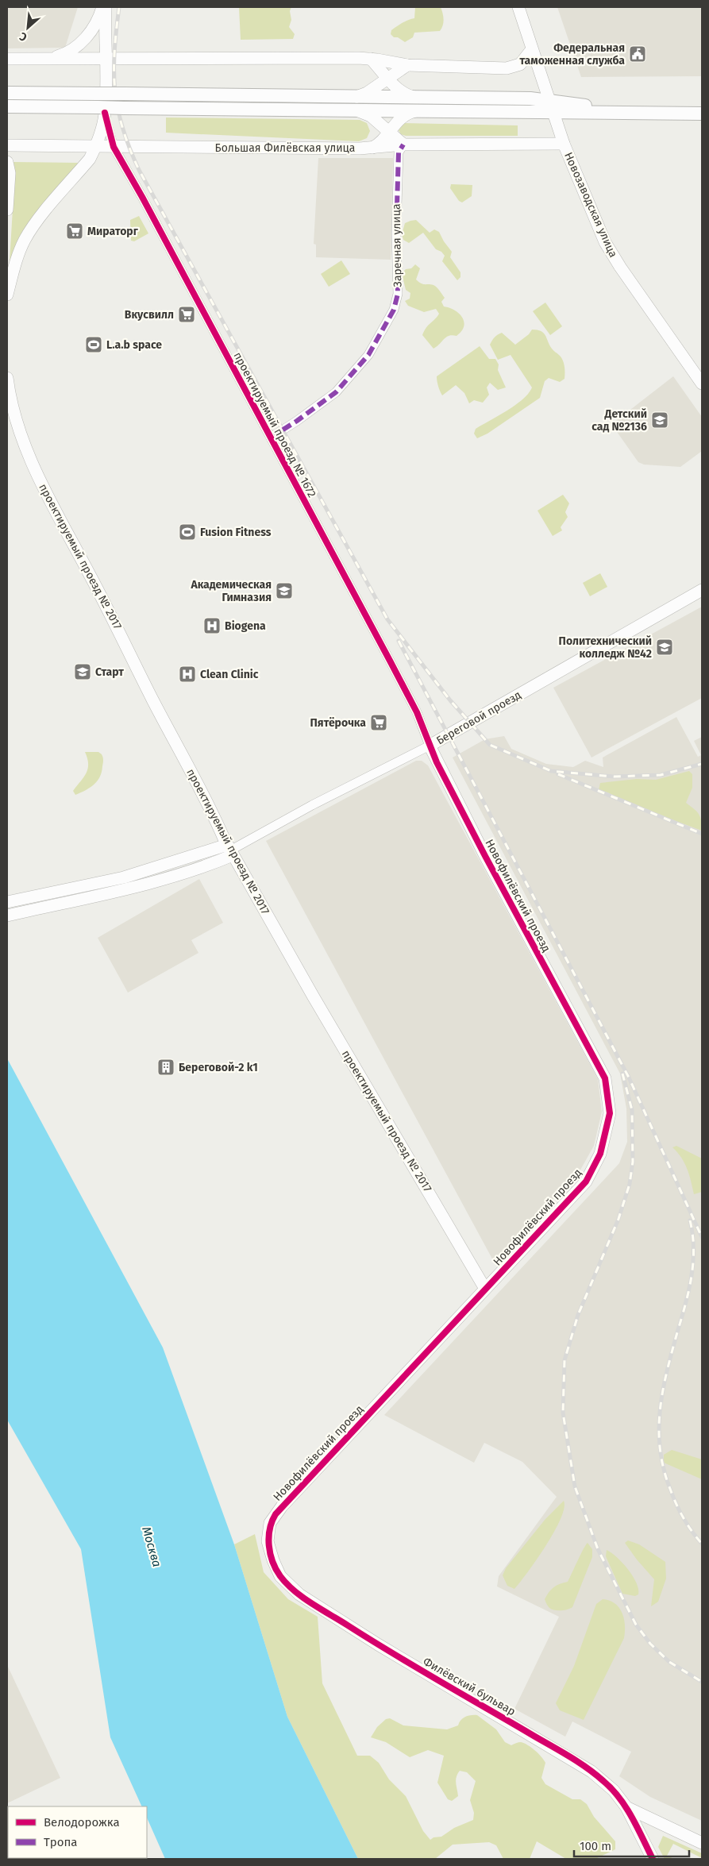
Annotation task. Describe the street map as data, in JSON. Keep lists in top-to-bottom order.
{
  "streets": {
    "street": [
      "Большая Филёвская улица",
      "Новозаводская улица",
      "Заречная улица",
      "проектируемый проезд № 1672",
      "проектируемый проезд № 2017",
      "Береговой проезд",
      "Новофилёвский проезд",
      "Филёвский бульвар"
    ]
  },
  "crossings": [
    ["Большая Филёвская улица", "Новозаводская улица"],
    ["Большая Филёвская улица", "Заречная улица"],
    ["Большая Филёвская улица", "проектируемый проезд № 1672"],
    ["Заречная улица", "проектируемый проезд № 1672"],
    ["проектируемый проезд № 1672", "Береговой проезд"],
    ["проектируемый проезд № 1672", "Новофилёвский проезд"],
    ["проектируемый проезд № 2017", "Береговой проезд"],
    ["проектируемый проезд № 2017", "Новофилёвский проезд"],
    ["Береговой проезд", "Новофилёвский проезд"],
    ["Новофилёвский проезд", "Филёвский бульвар"]
  ],
  "water": ["Москва"],
  "places": {
    "public building": ["Федеральная таможенная служба"],
    "supermarket": ["Мираторг", "Вкусвилл", "Пятёрочка"],
    "sports": ["L.a.b space", "Fusion Fitness"],
    "school or university": [
      "Детский сад №2136",
      "Академическая Гимназия",
      "Политехнический колледж №42",
      "Старт"
    ],
    "hospital": ["Biogena", "Clean Clinic"],
    "building": ["Береговой-2 k1"]
  },
  "legend": ["Велодорожка", "Тропа"],
  "scale_bar": "100 m",
  "north": "bottom left"
}
